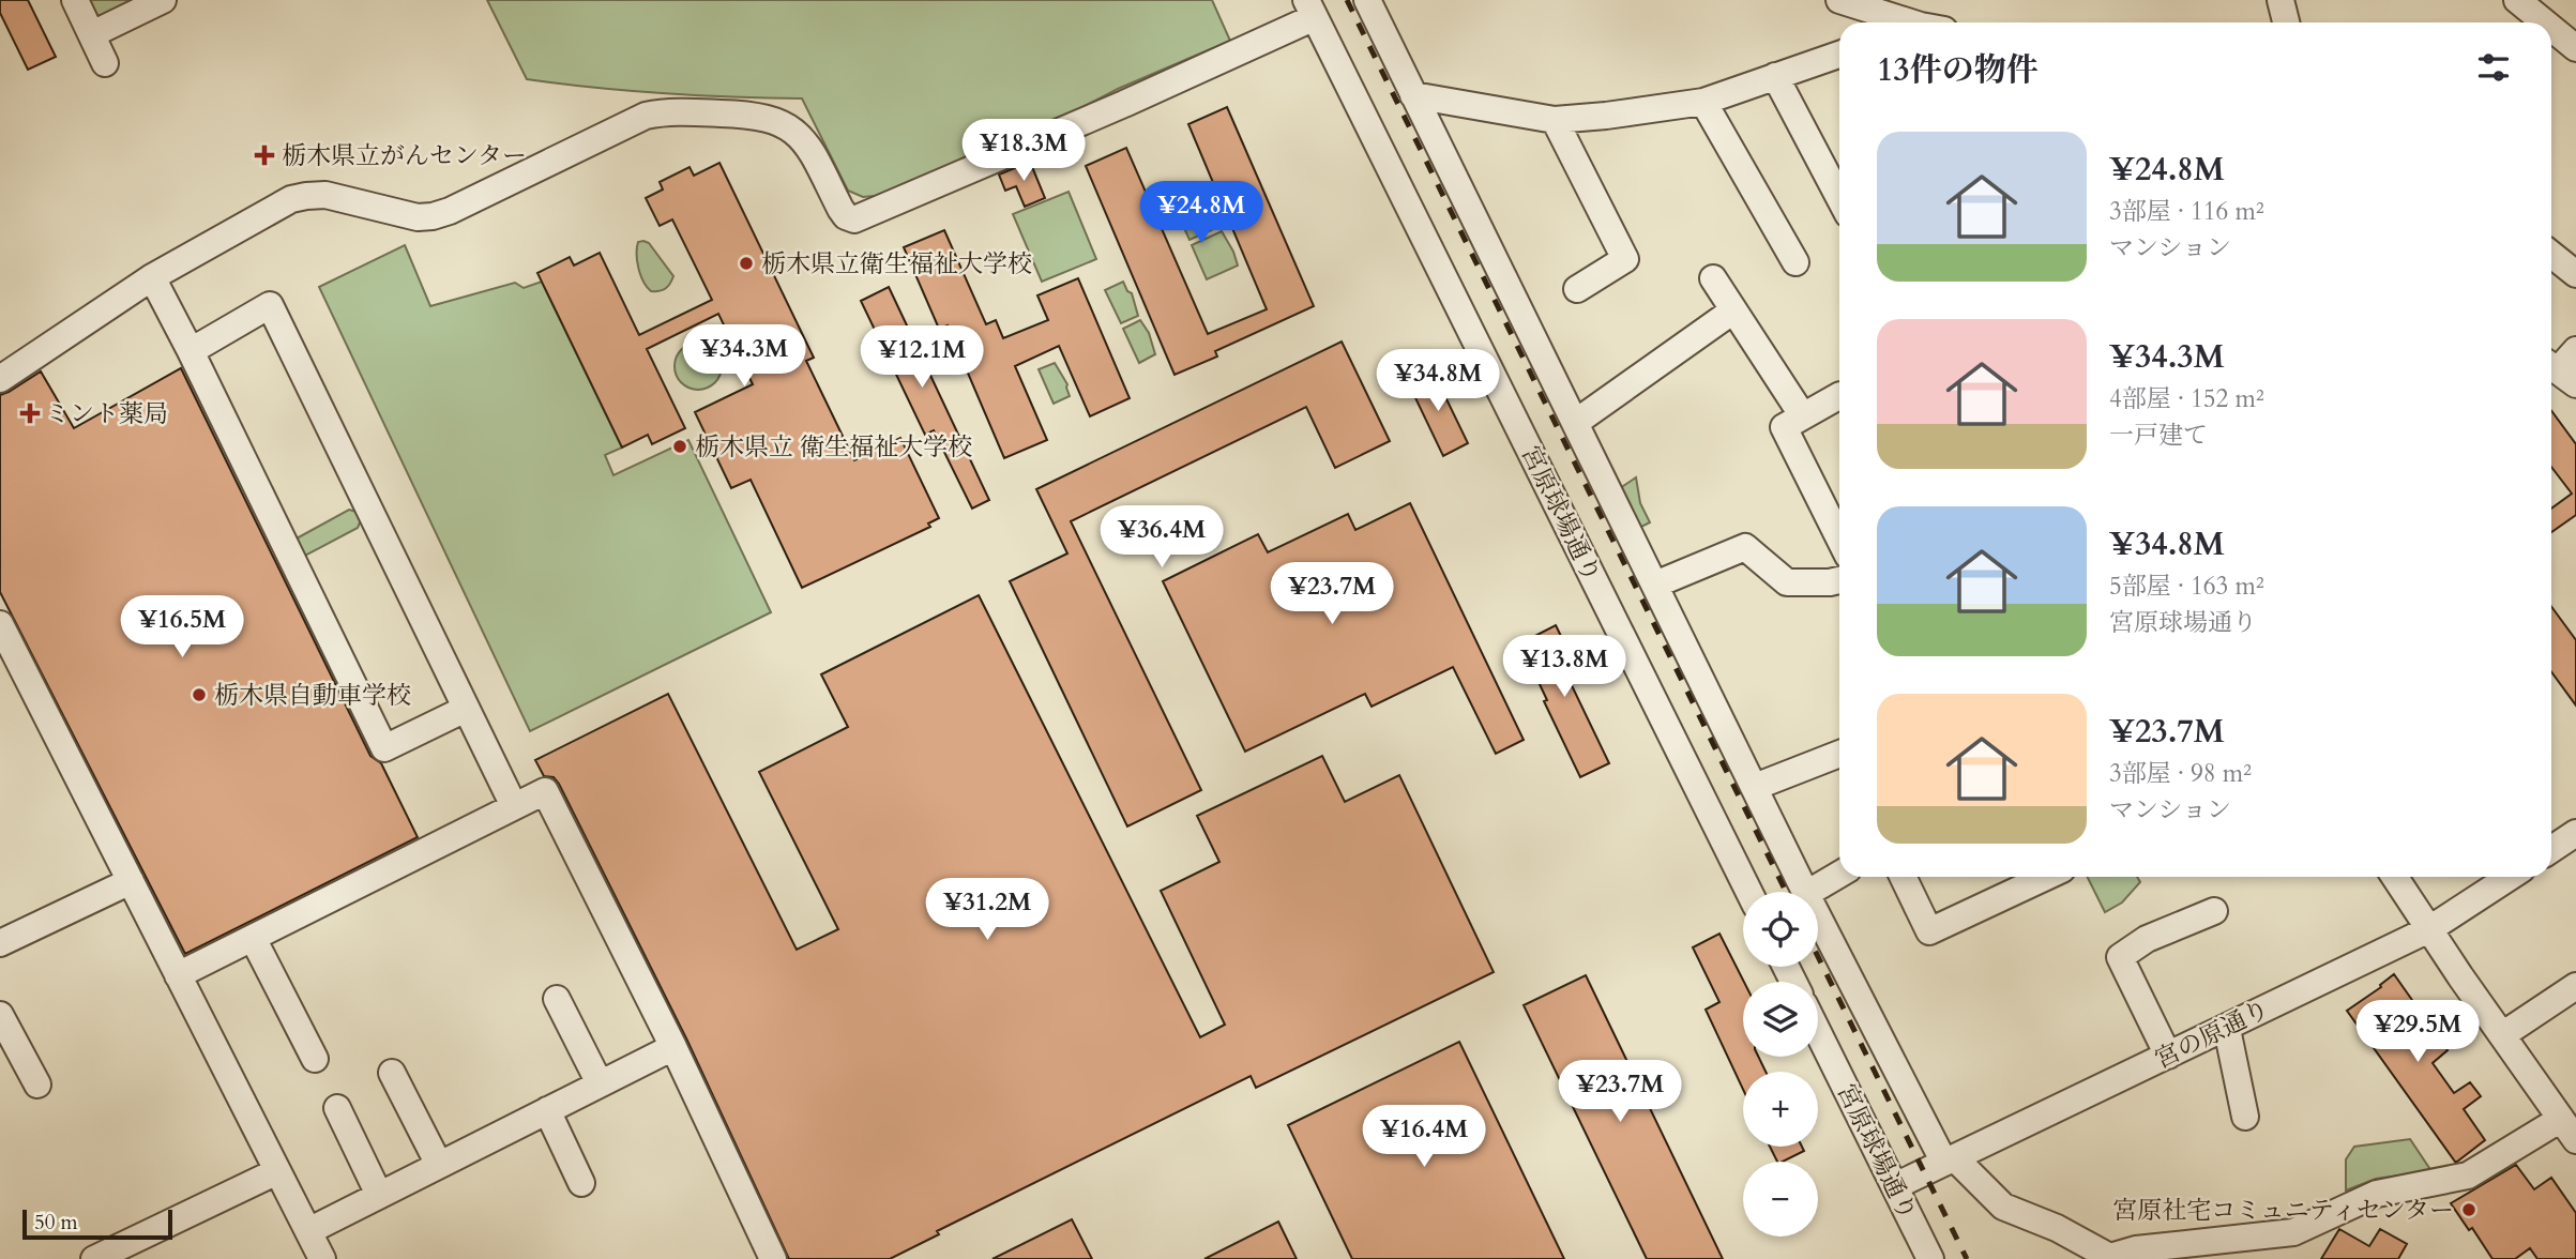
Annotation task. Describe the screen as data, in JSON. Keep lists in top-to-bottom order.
{
  "streets": {
    "street": ["宮原球場通り", "宮の原通り"]
  },
  "crossings": [
    ["宮原球場通り", "宮の原通り"]
  ],
  "places": {
    "health": ["栃木県立がんセンター", "ミント薬局"],
    "other": [
      "栃木県立衛生福祉大学校",
      "栃木県立 衛生福祉大学校",
      "栃木県自動車学校",
      "宮原社宅コミュニティセンター"
    ]
  },
  "scale_bar": "50 m",
  "page": {
    "heading": "13件の物件",
    "list": [
      {
        "name": "¥24.8M",
        "note": "3部屋 · 116 m² · マンション"
      },
      {
        "name": "¥34.3M",
        "note": "4部屋 · 152 m² · 一戸建て"
      },
      {
        "name": "¥34.8M",
        "note": "5部屋 · 163 m² · 宮原球場通り"
      },
      {
        "name": "¥23.7M",
        "note": "3部屋 · 98 m² · マンション"
      }
    ],
    "price": [
      "¥18.3M",
      "¥24.8M",
      "¥34.3M",
      "¥12.1M",
      "¥34.8M",
      "¥36.4M",
      "¥23.7M",
      "¥16.5M",
      "¥13.8M",
      "¥31.2M",
      "¥29.5M",
      "¥23.7M",
      "¥16.4M"
    ],
    "map_buttons": ["+", "−"],
    "scale": "50 m"
  }
}
